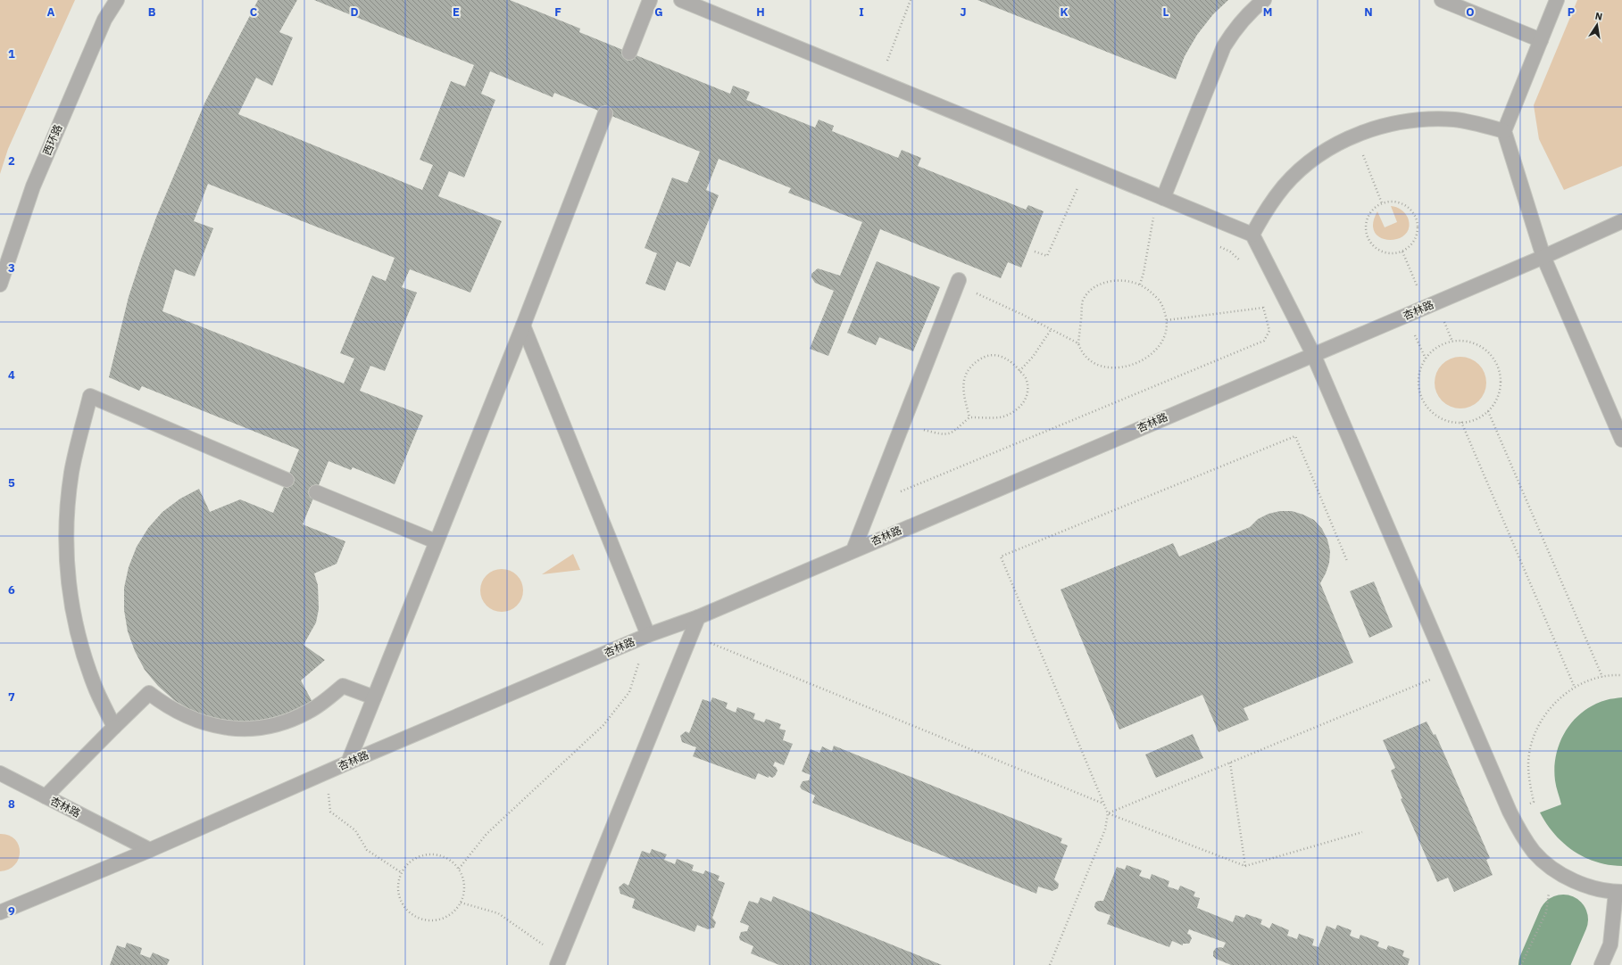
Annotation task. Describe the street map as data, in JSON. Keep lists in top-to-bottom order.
{
  "streets": {
    "lane": ["西环路", "杏林路"]
  },
  "north": "top",
  "grid": {
    "columns": [
      "A",
      "B",
      "C",
      "D",
      "E",
      "F",
      "G",
      "H",
      "I",
      "J",
      "K",
      "L",
      "M",
      "N",
      "O",
      "P"
    ],
    "rows": [
      "1",
      "2",
      "3",
      "4",
      "5",
      "6",
      "7",
      "8",
      "9"
    ]
  }
}
